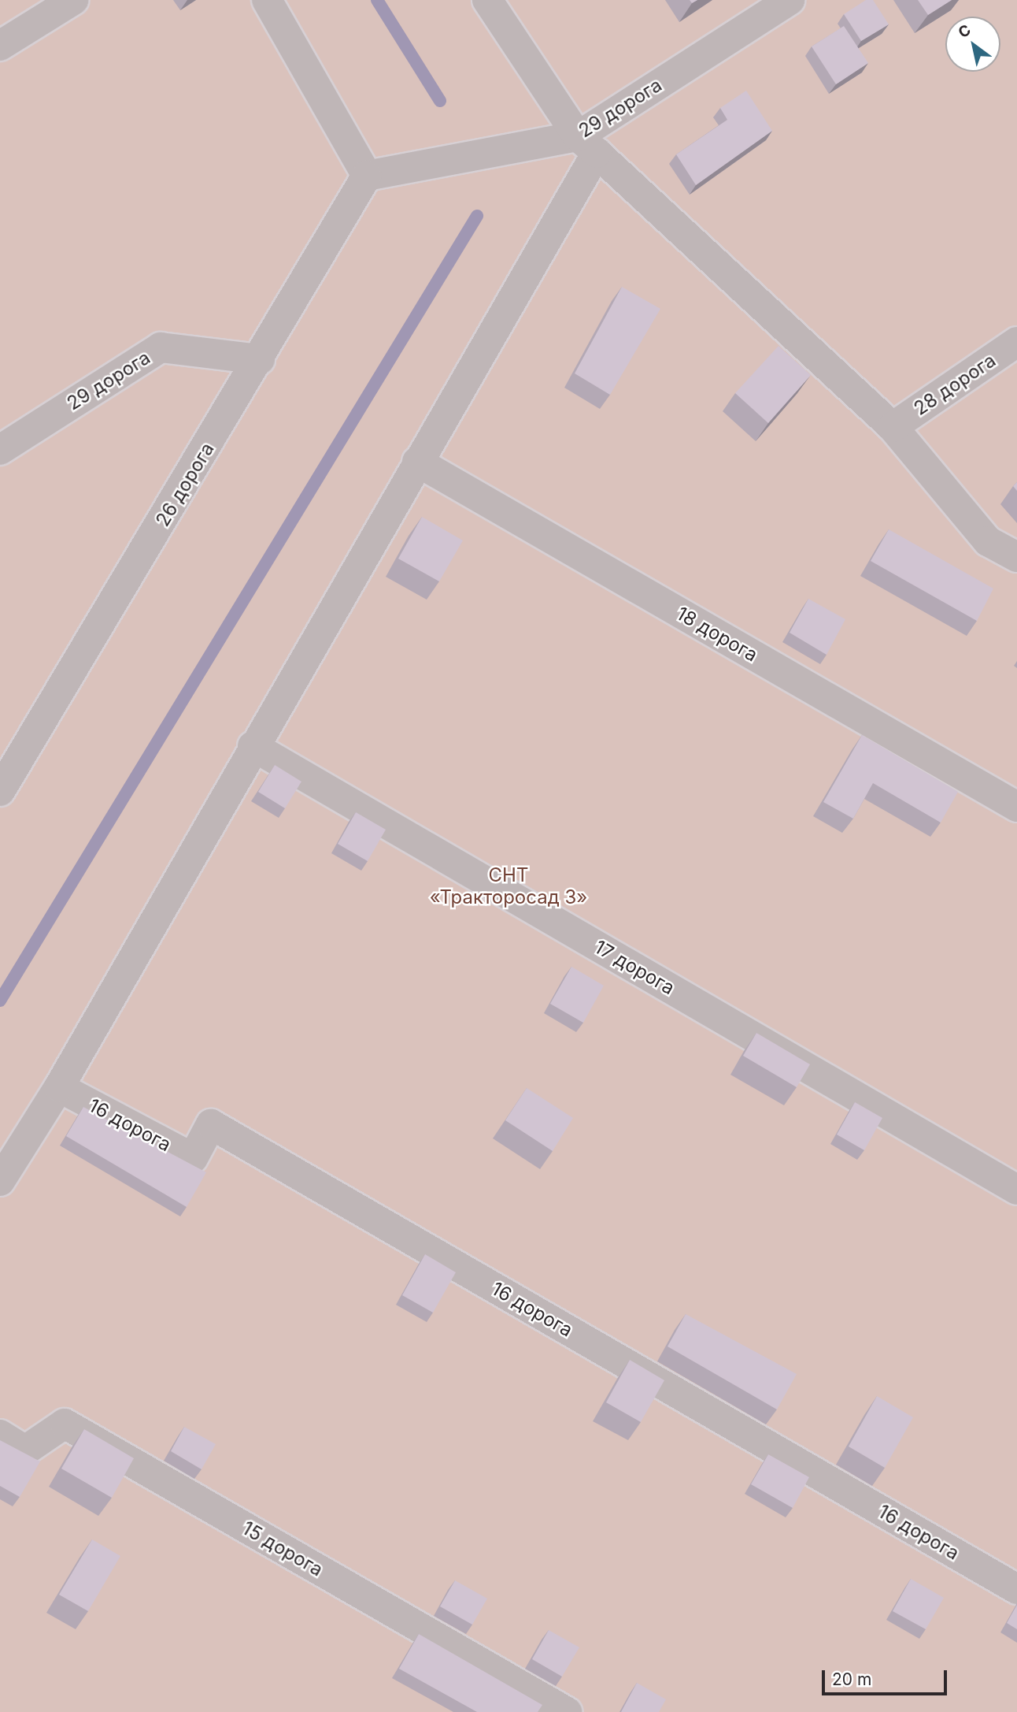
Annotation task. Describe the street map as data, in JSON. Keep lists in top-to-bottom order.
{
  "streets": {
    "street": [
      "29 дорога",
      "28 дорога",
      "26 дорога",
      "18 дорога",
      "17 дорога",
      "16 дорога",
      "15 дорога"
    ]
  },
  "crossings": [
    ["29 дорога", "26 дорога"]
  ],
  "parks": ["СНТ «Тракторосад 3»"],
  "scale_bar": "20 m",
  "north": "top left"
}
